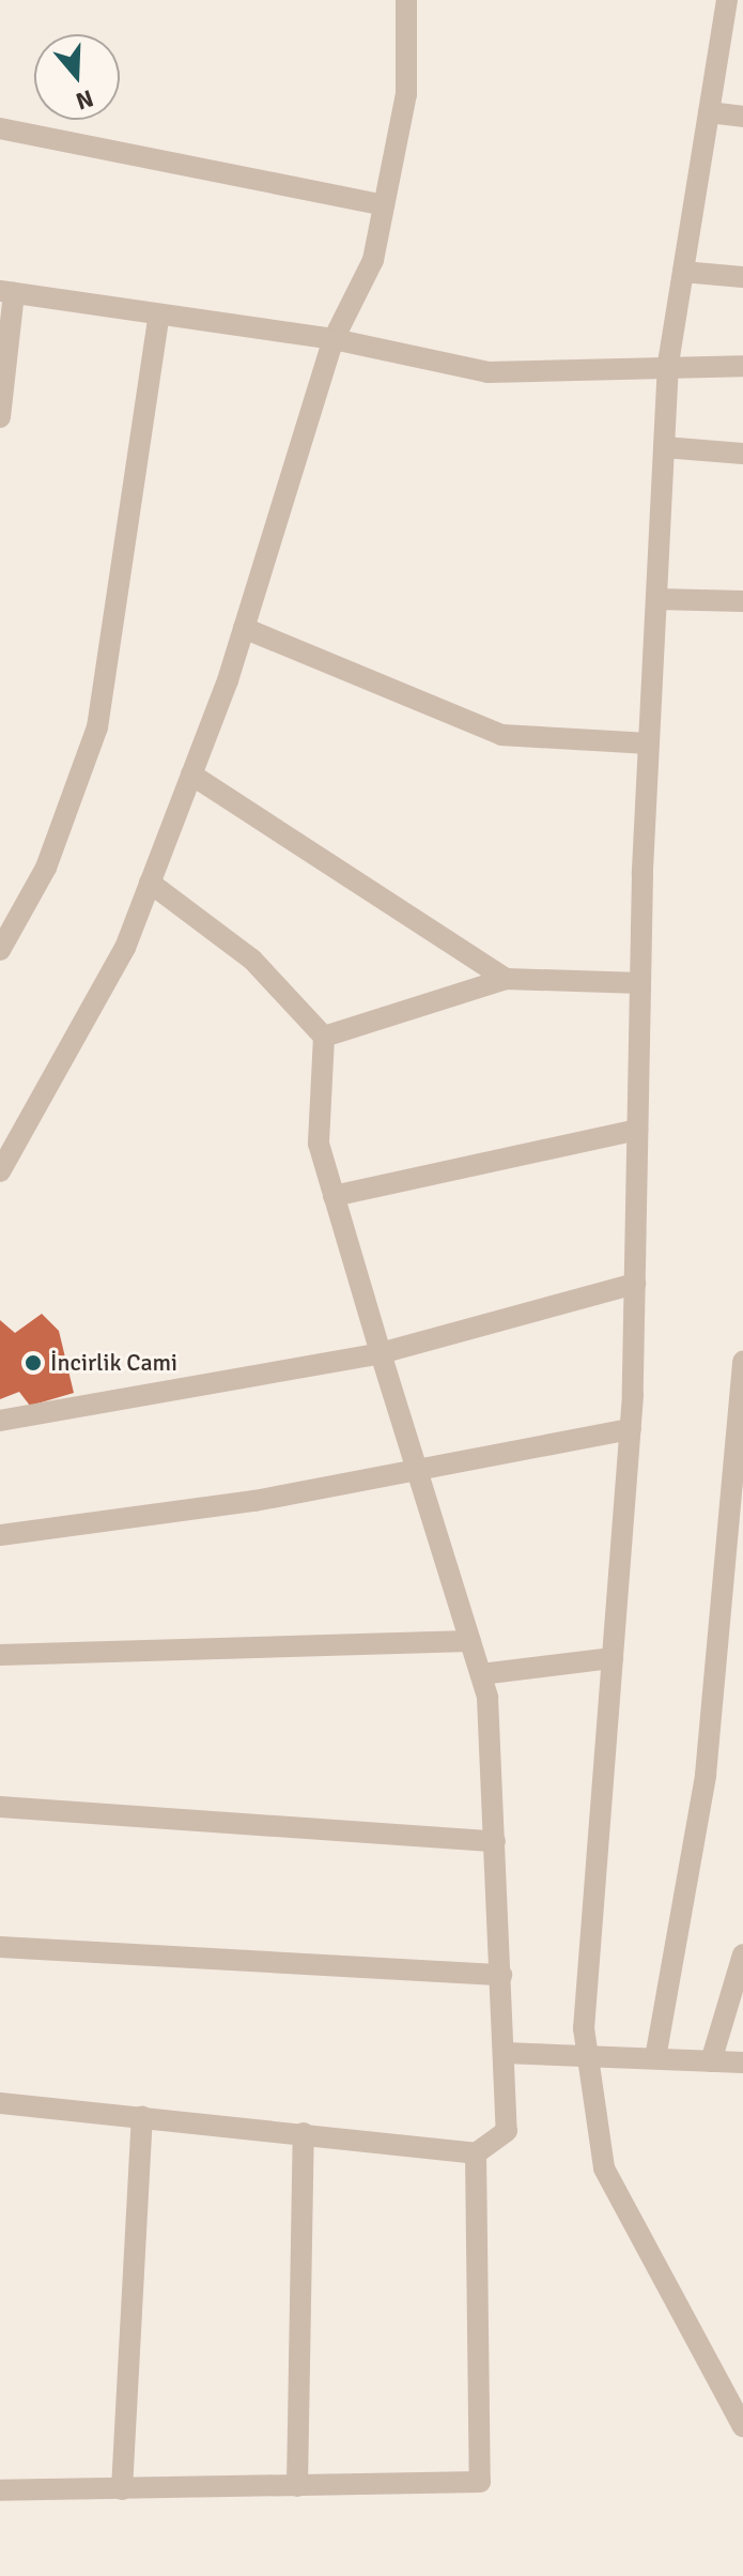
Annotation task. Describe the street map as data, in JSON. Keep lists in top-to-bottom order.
{
  "places": ["İncirlik Cami"],
  "north": "bottom"
}
